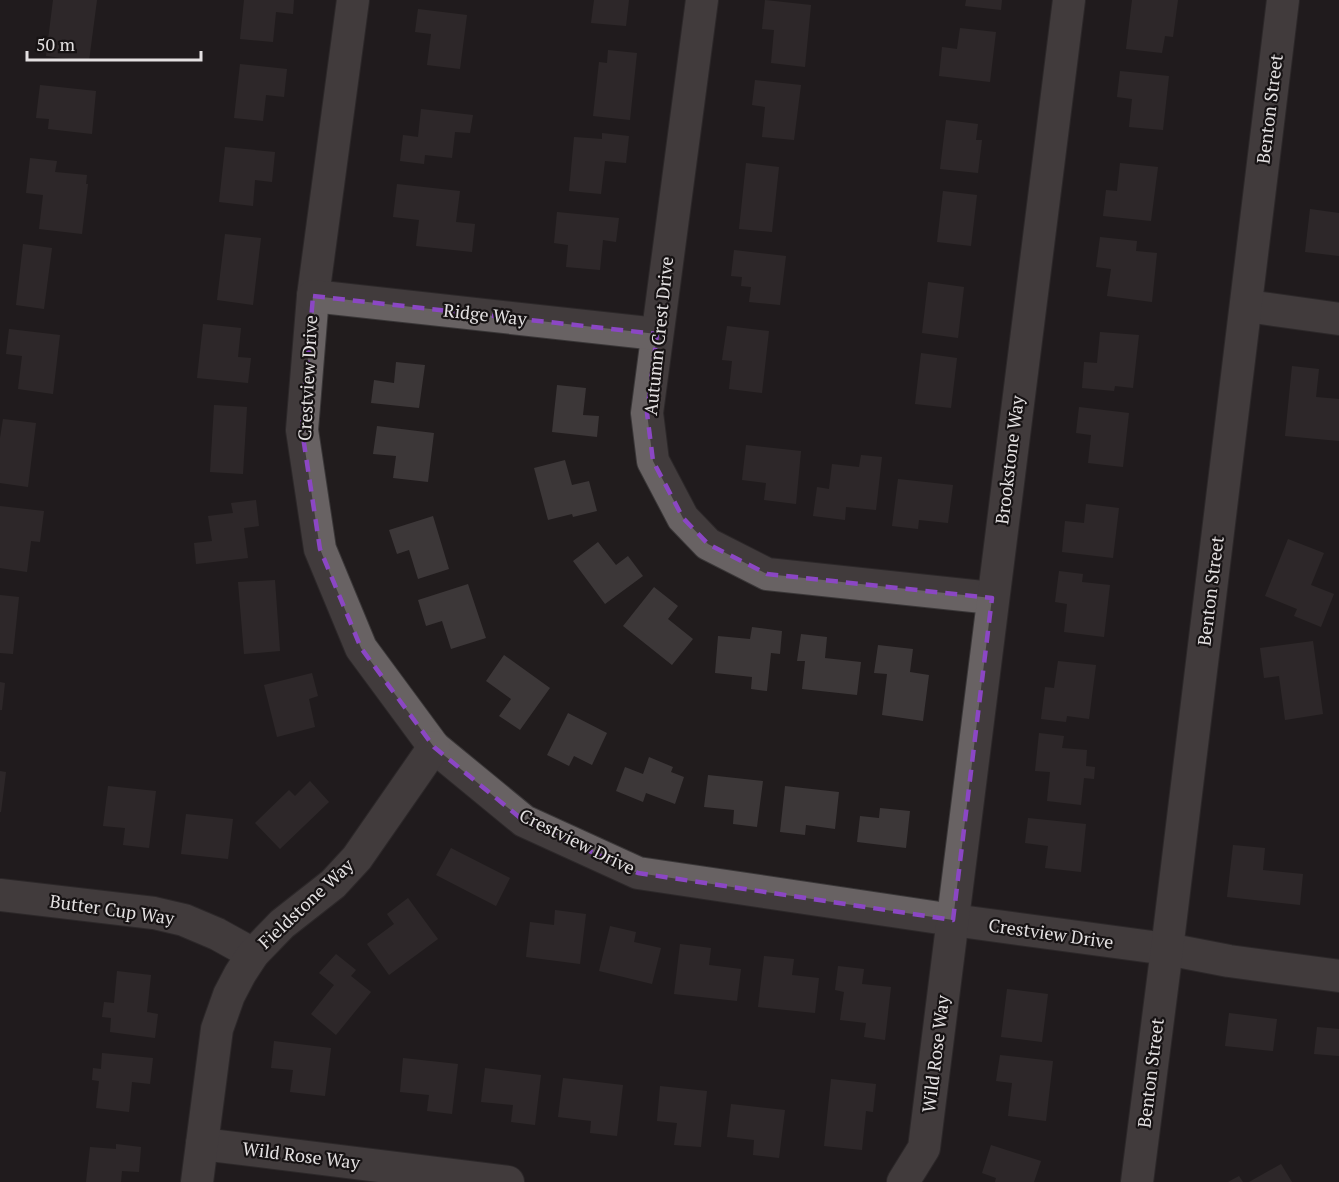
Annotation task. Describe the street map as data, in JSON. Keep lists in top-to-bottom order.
{
  "streets": {
    "street": [
      "Benton Street",
      "Ridge Way",
      "Autumn Crest Drive",
      "Crestview Drive",
      "Brookstone Way",
      "Fieldstone Way",
      "Butter Cup Way",
      "Wild Rose Way"
    ]
  },
  "crossings": [
    ["Benton Street", "Crestview Drive"],
    ["Ridge Way", "Autumn Crest Drive"],
    ["Ridge Way", "Crestview Drive"],
    ["Autumn Crest Drive", "Brookstone Way"],
    ["Crestview Drive", "Brookstone Way"],
    ["Crestview Drive", "Fieldstone Way"],
    ["Crestview Drive", "Wild Rose Way"],
    ["Brookstone Way", "Wild Rose Way"],
    ["Fieldstone Way", "Butter Cup Way"],
    ["Fieldstone Way", "Wild Rose Way"]
  ],
  "scale_bar": "50 m"
}
